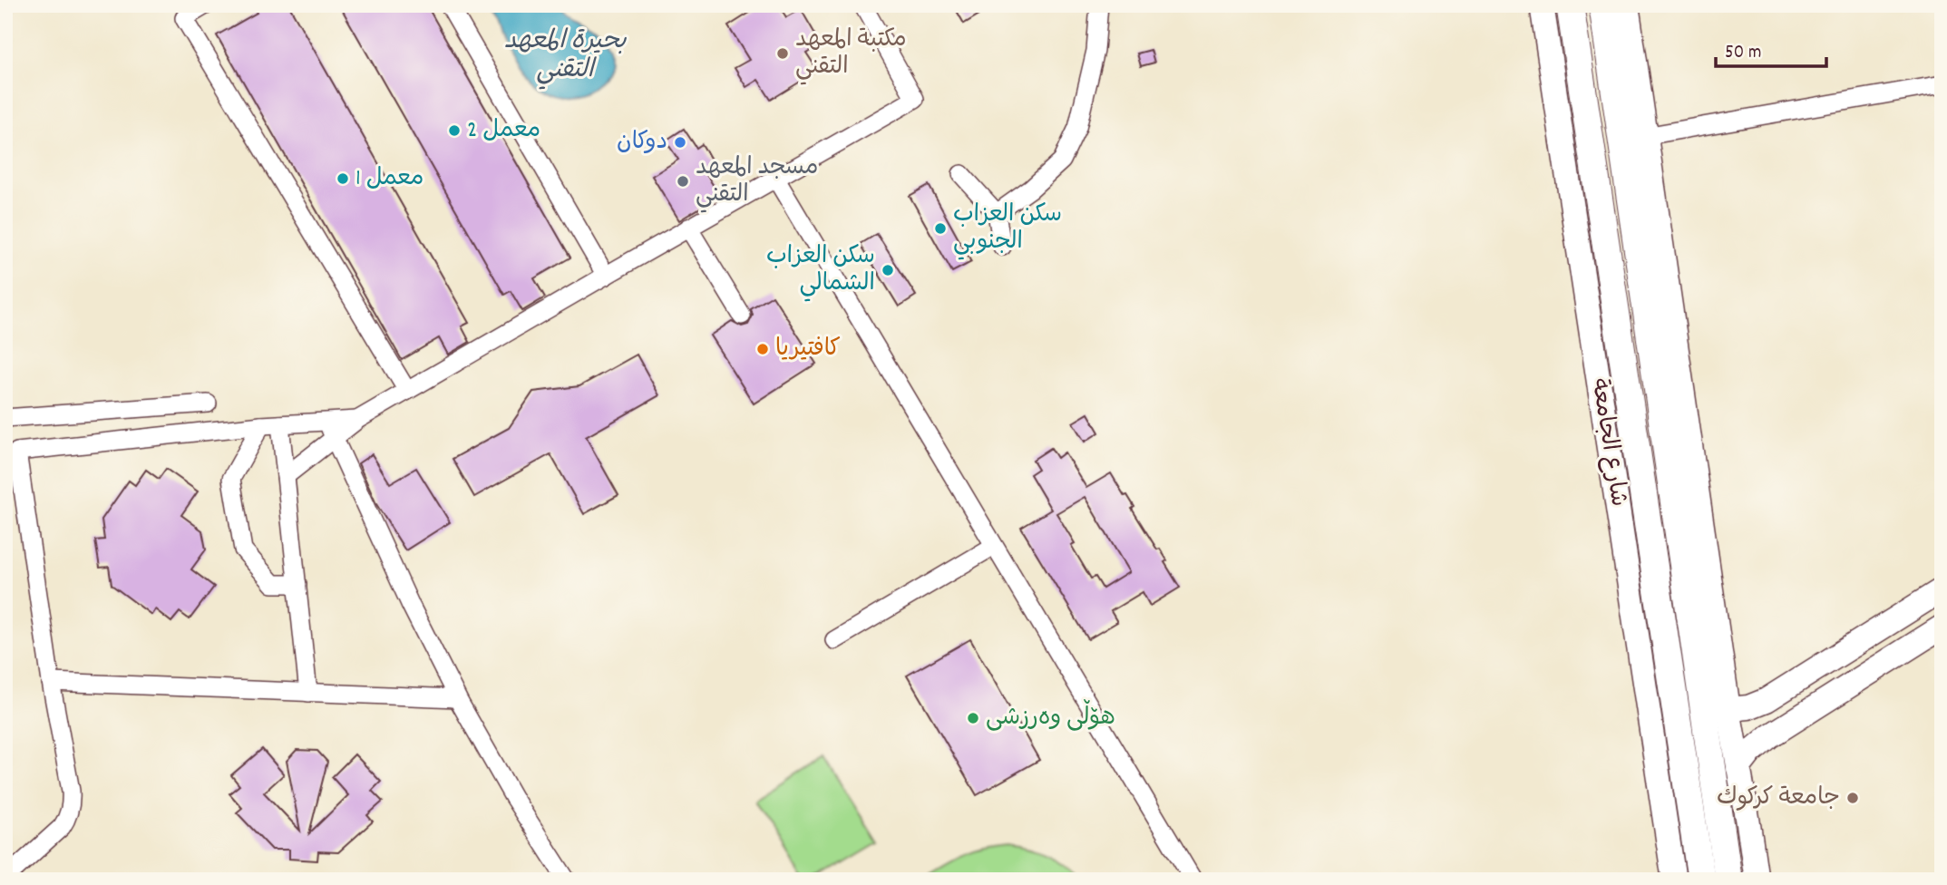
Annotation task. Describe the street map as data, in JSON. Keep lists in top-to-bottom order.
{
  "streets": {
    "street": ["شارع الجامعة"]
  },
  "water": ["بحيرة المعهد التقني"],
  "places": [
    "مكتبة المعهد التقني",
    "معمل 2",
    "دوکان",
    "معمل 1",
    "مسجد المعهد التقني",
    "سكن العزاب الجنوبي",
    "سكن العزاب الشمالي",
    "کافتیریا",
    "هۆڵی وەرزشی",
    "جامعة كركوك"
  ],
  "scale_bar": "50 m"
}
